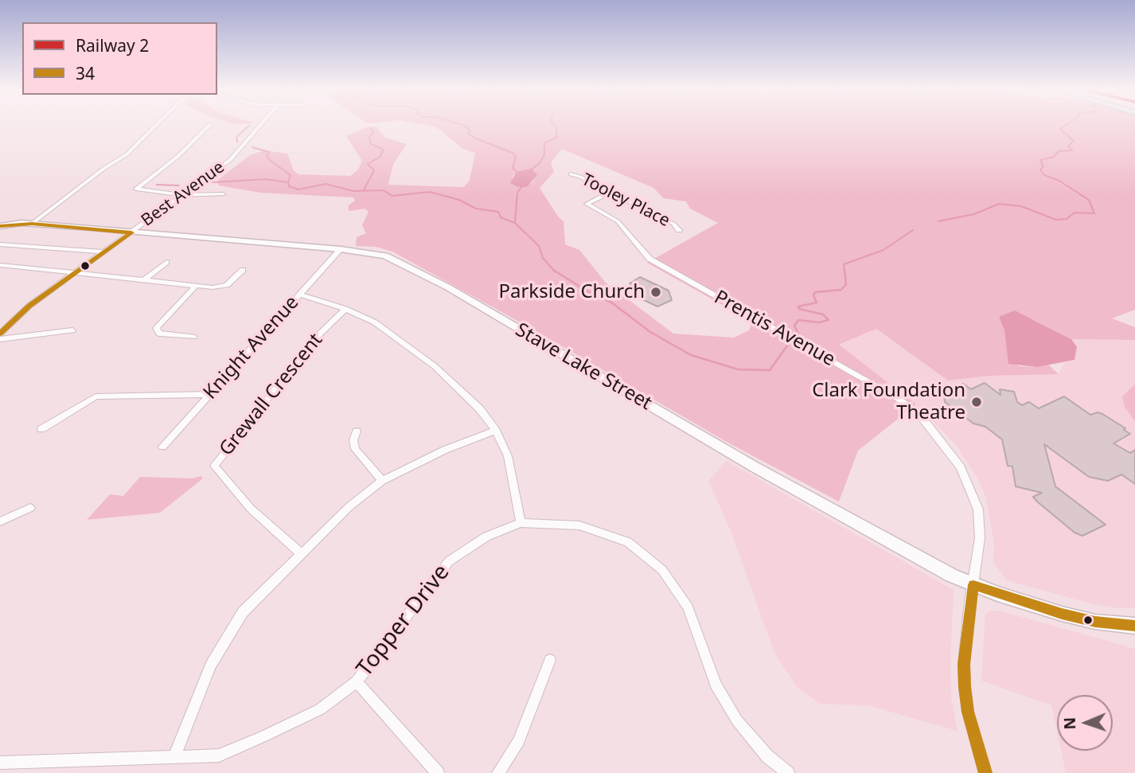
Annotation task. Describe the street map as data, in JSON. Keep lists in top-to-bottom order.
{
  "streets": {
    "main road": ["Stave Lake Street"],
    "street": [
      "Best Avenue",
      "Tooley Place",
      "Prentis Avenue",
      "Knight Avenue",
      "Grewall Crescent",
      "Topper Drive"
    ]
  },
  "crossings": [
    ["Best Avenue", "Stave Lake Street"],
    ["Tooley Place", "Prentis Avenue"],
    ["Prentis Avenue", "Stave Lake Street"],
    ["Knight Avenue", "Stave Lake Street"]
  ],
  "places": ["Parkside Church", "Clark Foundation Theatre"],
  "lines": ["transit line 34"],
  "legend": ["Railway 2", "34"],
  "north": "left"
}
